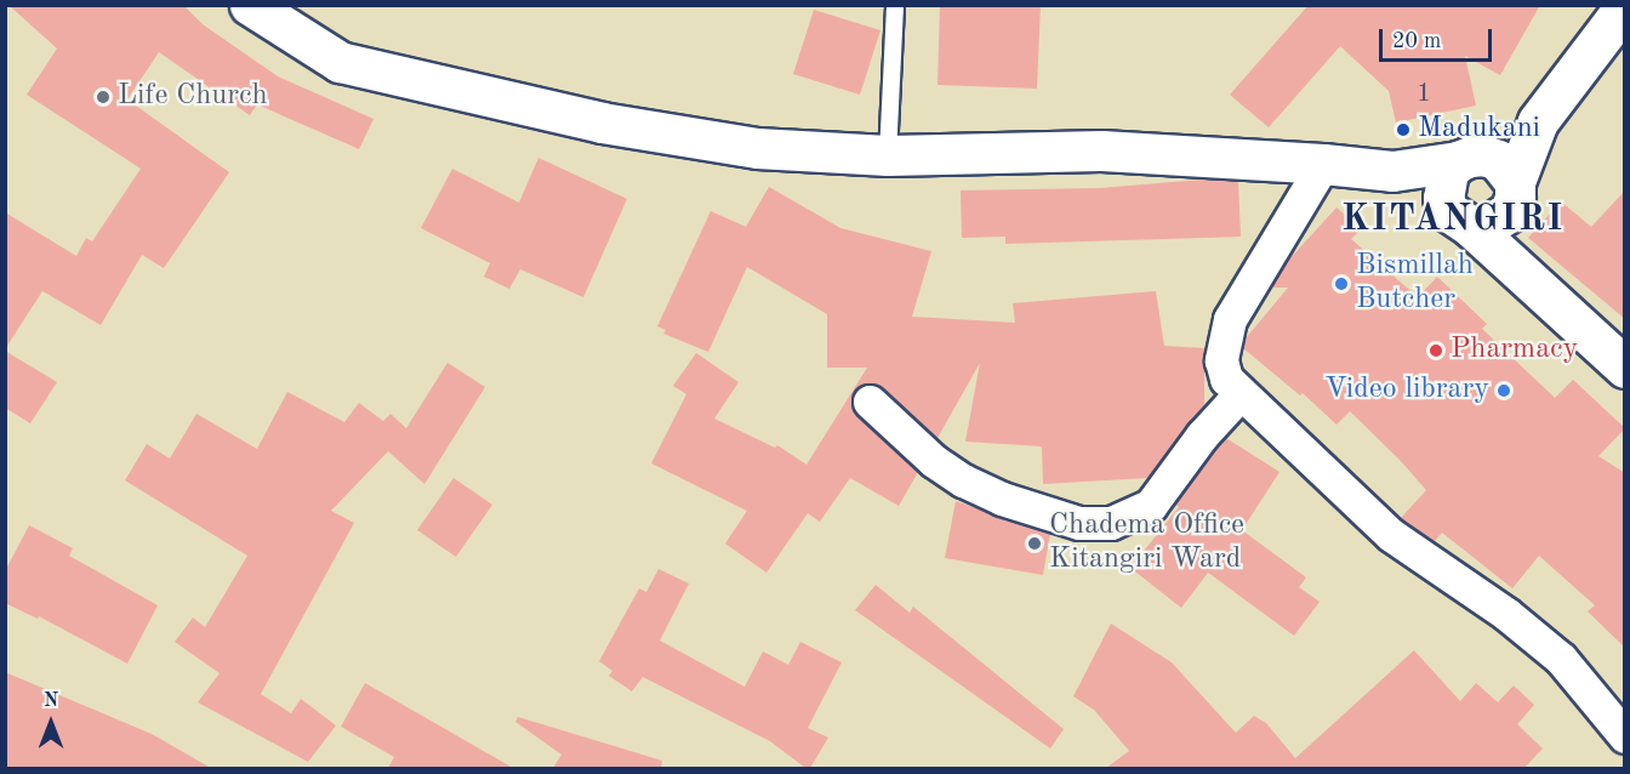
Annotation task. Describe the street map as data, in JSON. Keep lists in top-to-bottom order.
{
  "districts": ["KITANGIRI"],
  "places": [
    "Life Church",
    "Madukani",
    "Bismillah Butcher",
    "Pharmacy",
    "Video library",
    "Chadema Office Kitangiri Ward"
  ],
  "house_numbers": ["1"],
  "scale_bar": "20 m",
  "north": "top"
}
